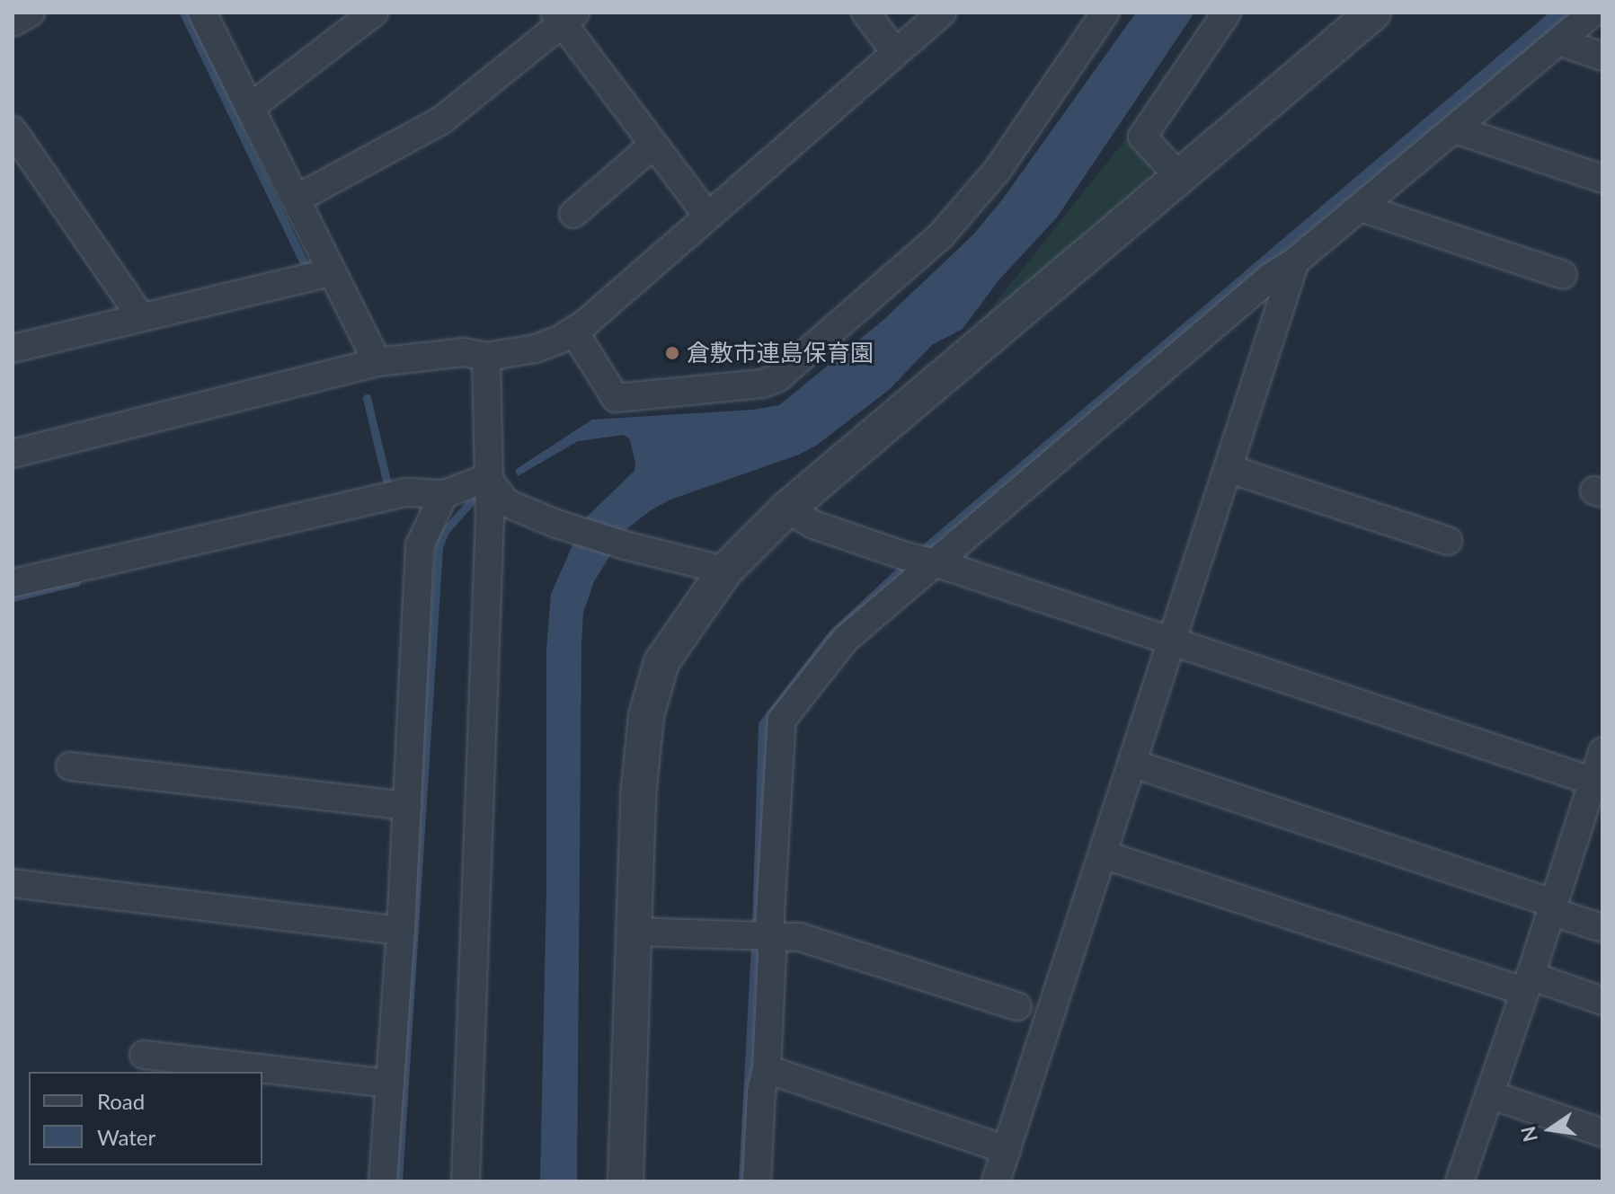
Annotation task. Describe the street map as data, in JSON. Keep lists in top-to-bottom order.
{
  "places": ["倉敷市連島保育園"],
  "legend": ["Road", "Water"],
  "north": "left"
}
